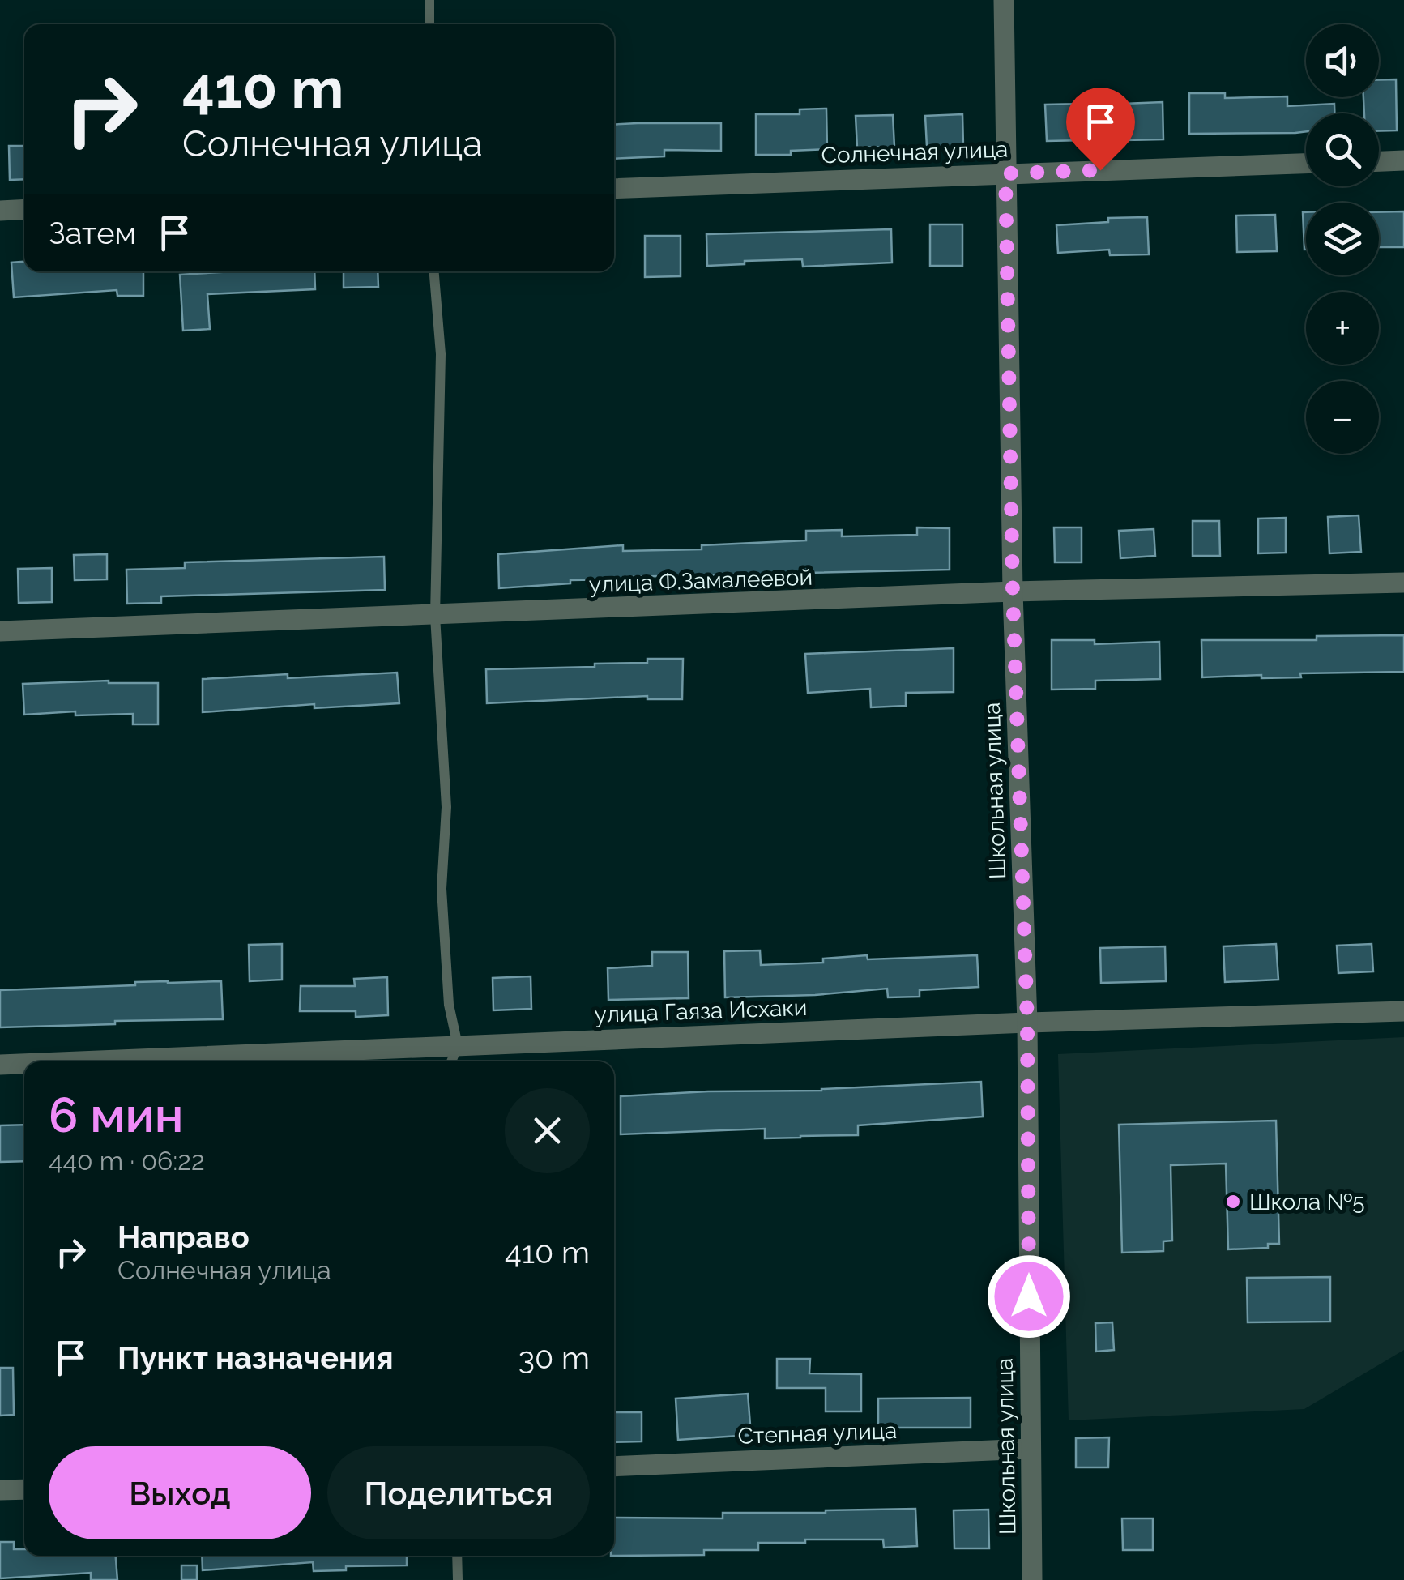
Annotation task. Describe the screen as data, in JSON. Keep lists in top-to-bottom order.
{
  "streets": {
    "street": [
      "Солнечная улица",
      "улица Ф.Замалеевой",
      "Школьная улица",
      "улица Гаяза Исхаки",
      "Степная улица"
    ]
  },
  "crossings": [
    ["Солнечная улица", "Школьная улица"],
    ["улица Ф.Замалеевой", "Школьная улица"],
    ["Школьная улица", "улица Гаяза Исхаки"],
    ["Школьная улица", "Степная улица"]
  ],
  "places": ["Школа №5"],
  "page": {
    "map_buttons": ["+", "−"],
    "turn": ["410 m", "Солнечная улица"],
    "then": "Затем",
    "heading": ["6 мин", "440 m · 06:22"],
    "list": [
      {
        "name": "Направо",
        "note": "Солнечная улица",
        "value": "410 m"
      },
      {
        "name": "Пункт назначения",
        "value": "30 m"
      }
    ],
    "buttons": ["Выход", "Поделиться"]
  }
}
